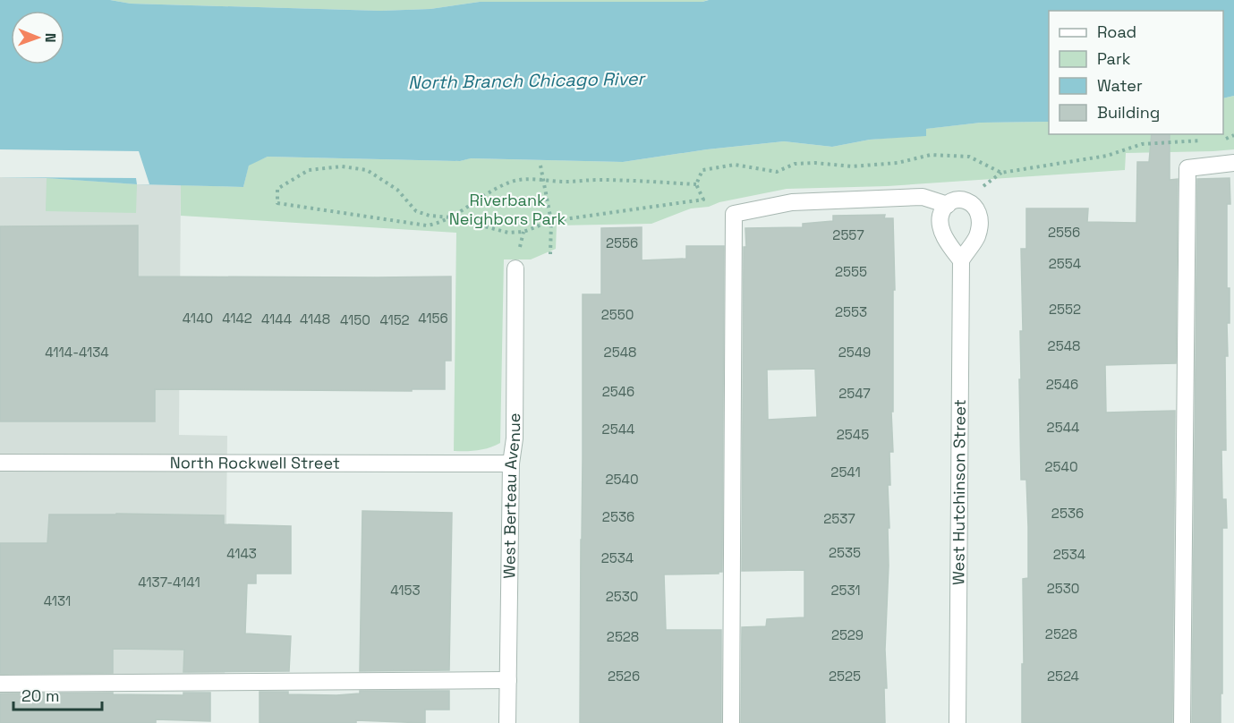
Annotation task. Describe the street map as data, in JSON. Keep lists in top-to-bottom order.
{
  "streets": {
    "street": ["North Rockwell Street", "West Hutchinson Street", "West Berteau Avenue"]
  },
  "crossings": [
    ["North Rockwell Street", "West Berteau Avenue"]
  ],
  "water": ["North Branch Chicago River"],
  "parks": ["Riverbank Neighbors Park"],
  "house_numbers": [
    "2556",
    "2557",
    "2556",
    "2554",
    "2555",
    "2552",
    "2553",
    "2550",
    "4140",
    "4142",
    "4156",
    "4144",
    "4148",
    "4150",
    "4152",
    "2548",
    "4114-4134",
    "2548",
    "2549",
    "2546",
    "2546",
    "2547",
    "2544",
    "2544",
    "2545",
    "2540",
    "2541",
    "2540",
    "2536",
    "2536",
    "2537",
    "2535",
    "4143",
    "2534",
    "2534",
    "4137-4141",
    "2530",
    "4153",
    "2531",
    "2530",
    "4131",
    "2528",
    "2529",
    "2528",
    "2526",
    "2525",
    "2524"
  ],
  "legend": [
    "Road",
    "Park",
    "Water",
    "Building"
  ],
  "scale_bar": "20 m",
  "north": "right"
}
